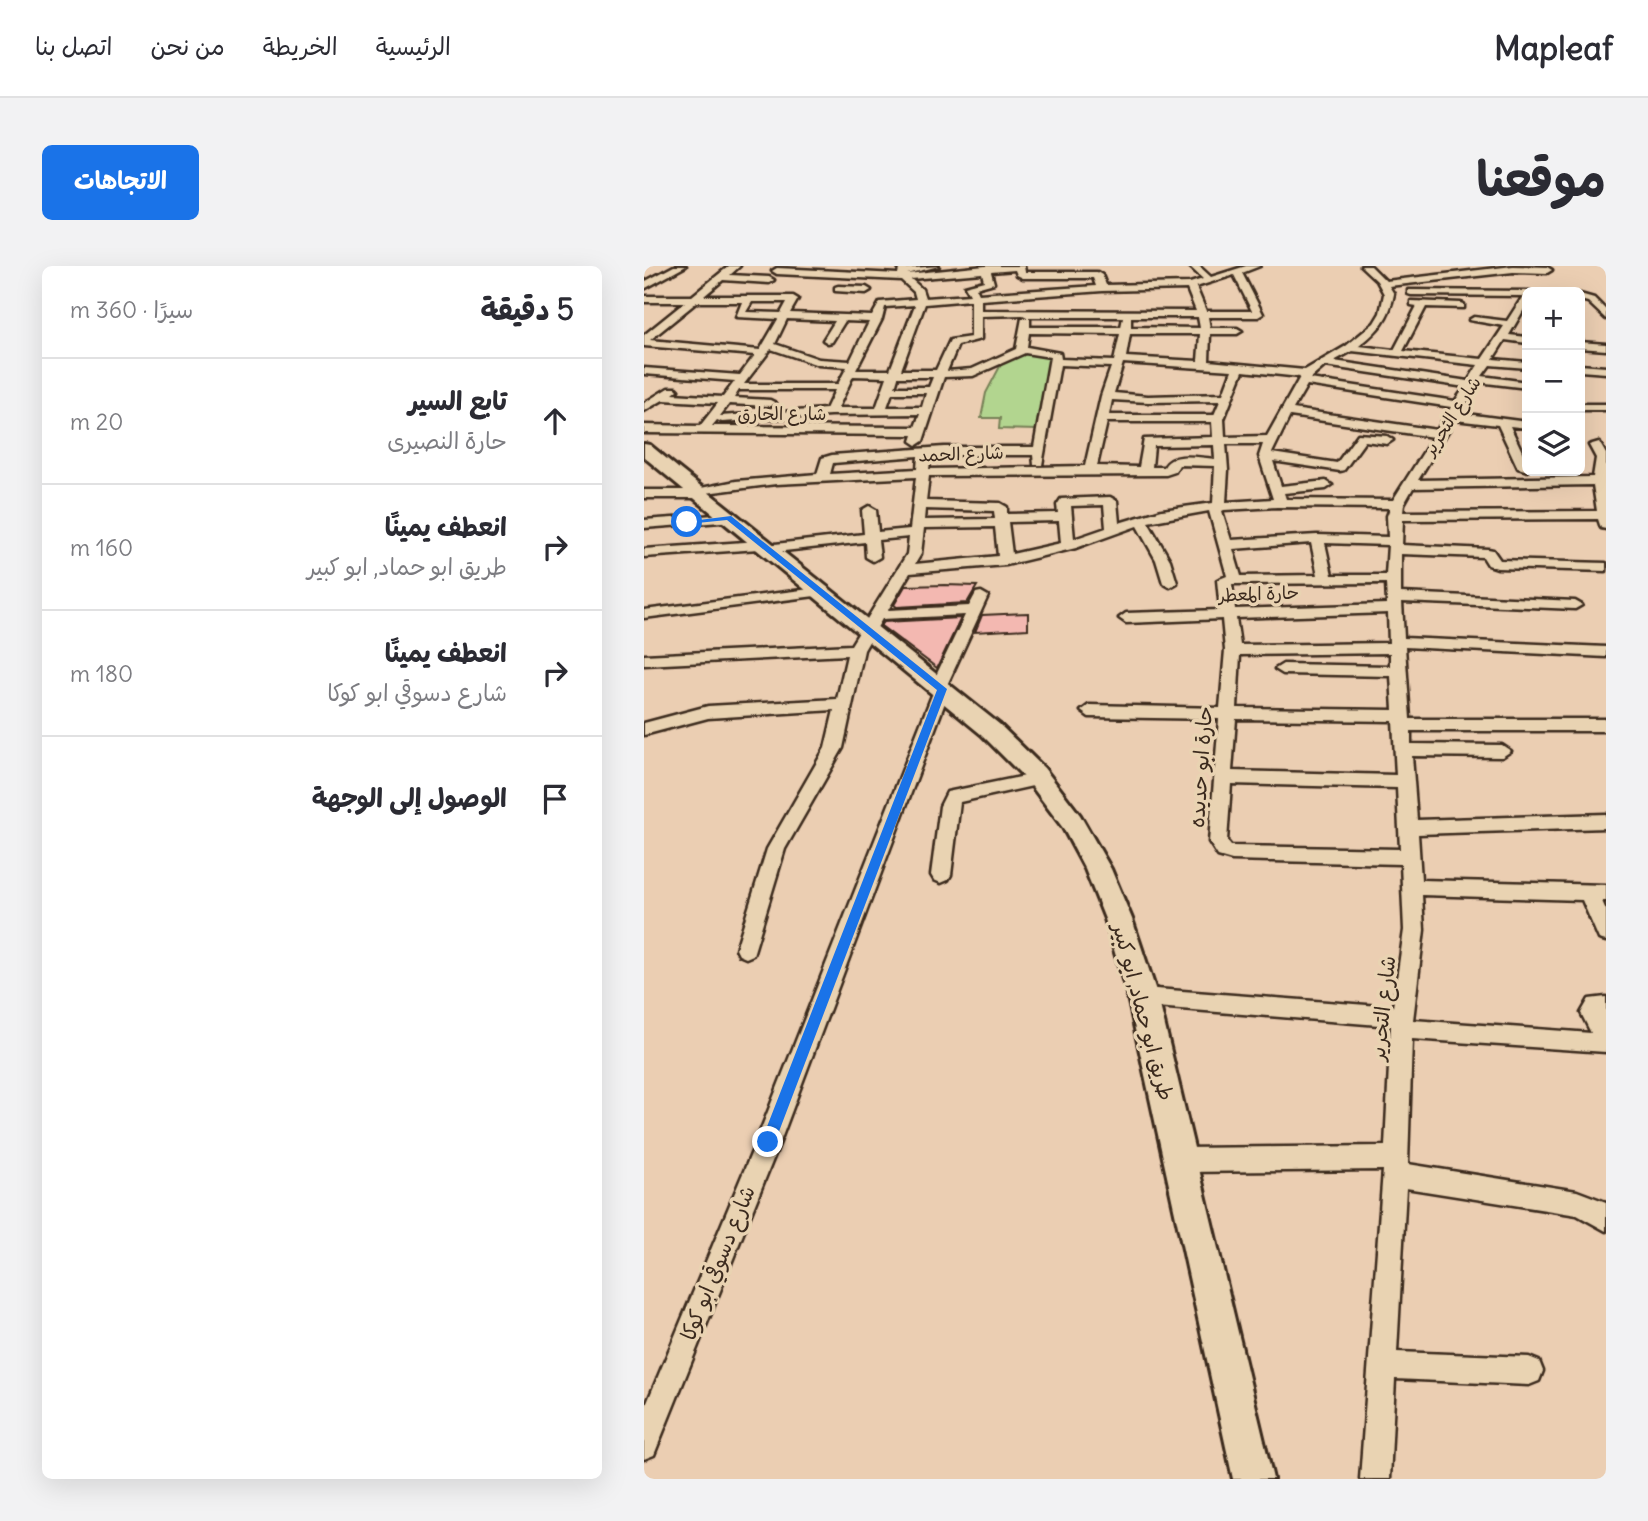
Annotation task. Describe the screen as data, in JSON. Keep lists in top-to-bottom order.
{
  "streets": {
    "main road": ["طريق ابو حماد, ابو كبير"],
    "street": [
      "شارع الحارق",
      "شارع التحرير",
      "شارع الحمد",
      "حارة المعطر",
      "حارة ابو حديده",
      "شارع دسوقي ابو كوكا"
    ]
  },
  "crossings": [
    ["شارع التحرير", "حارة المعطر"],
    ["شارع التحرير", "حارة ابو حديده"],
    ["شارع الحمد", "طريق ابو حماد, ابو كبير"],
    ["حارة المعطر", "حارة ابو حديده"],
    ["طريق ابو حماد, ابو كبير", "شارع دسوقي ابو كوكا"]
  ],
  "page": {
    "header": "Mapleaf",
    "nav": [
      "الرئيسية",
      "الخريطة",
      "من نحن",
      "اتصل بنا"
    ],
    "title": "موقعنا",
    "buttons": "الاتجاهات",
    "heading": ["5 دقيقة", "سيرًا · 360 m"],
    "map_buttons": ["+", "−"],
    "list": [
      ["تابع السير", "حارة النصيرى", "20 m"],
      ["انعطف يمينًا", "طريق ابو حماد, ابو كبير", "160 m"],
      ["انعطف يمينًا", "شارع دسوقي ابو كوكا", "180 m"],
      "الوصول إلى الوجهة"
    ]
  }
}
